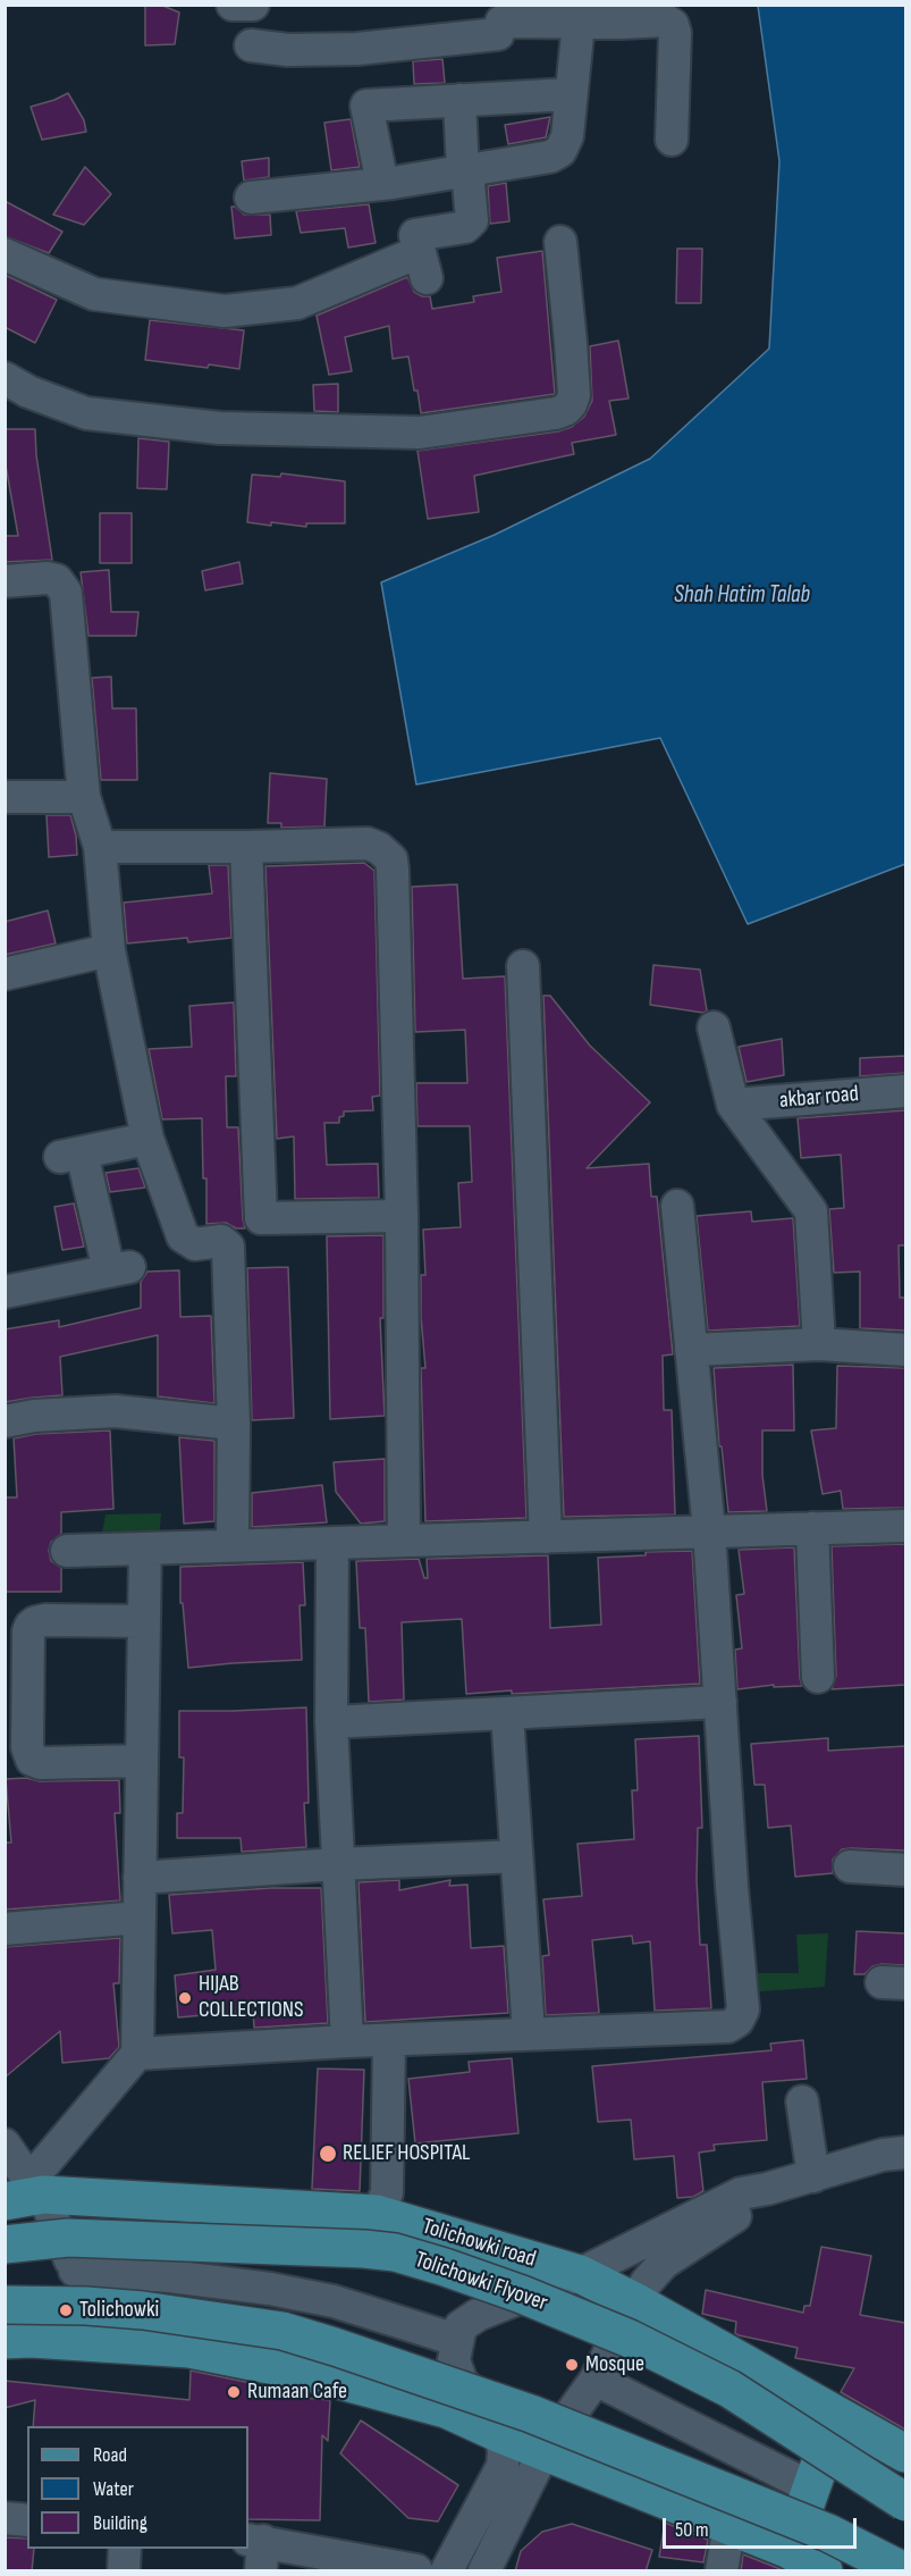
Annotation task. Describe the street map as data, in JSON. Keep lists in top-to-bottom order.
{
  "streets": {
    "main road": ["Tolichowki road", "Tolichowki Flyover"],
    "street": ["akbar road"]
  },
  "water": ["Shah Hatim Talab"],
  "places": [
    "HIJAB COLLECTIONS",
    "RELIEF HOSPITAL",
    "Tolichowki",
    "Mosque",
    "Rumaan Cafe"
  ],
  "legend": ["Road", "Water", "Building"],
  "scale_bar": "50 m"
}
